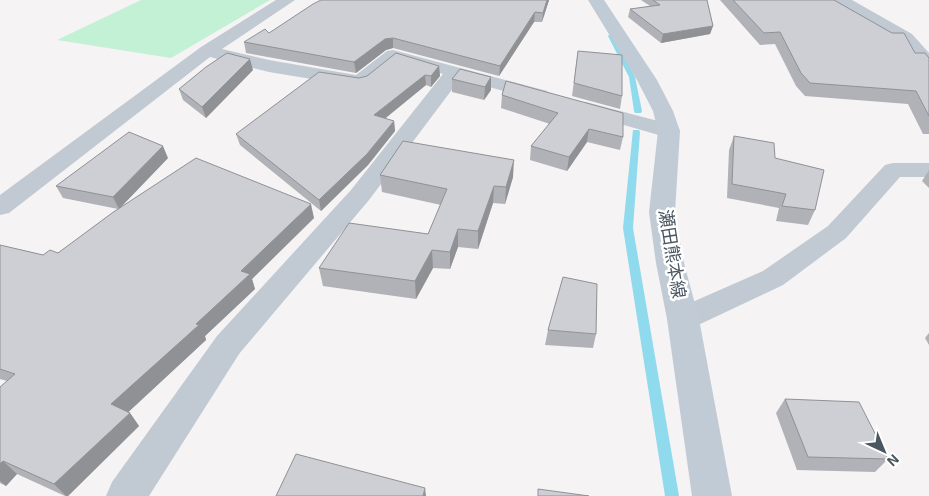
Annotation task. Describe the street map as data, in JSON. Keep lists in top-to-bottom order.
{
  "streets": {
    "main road": ["瀬田熊本線"]
  },
  "north": "bottom right"
}
